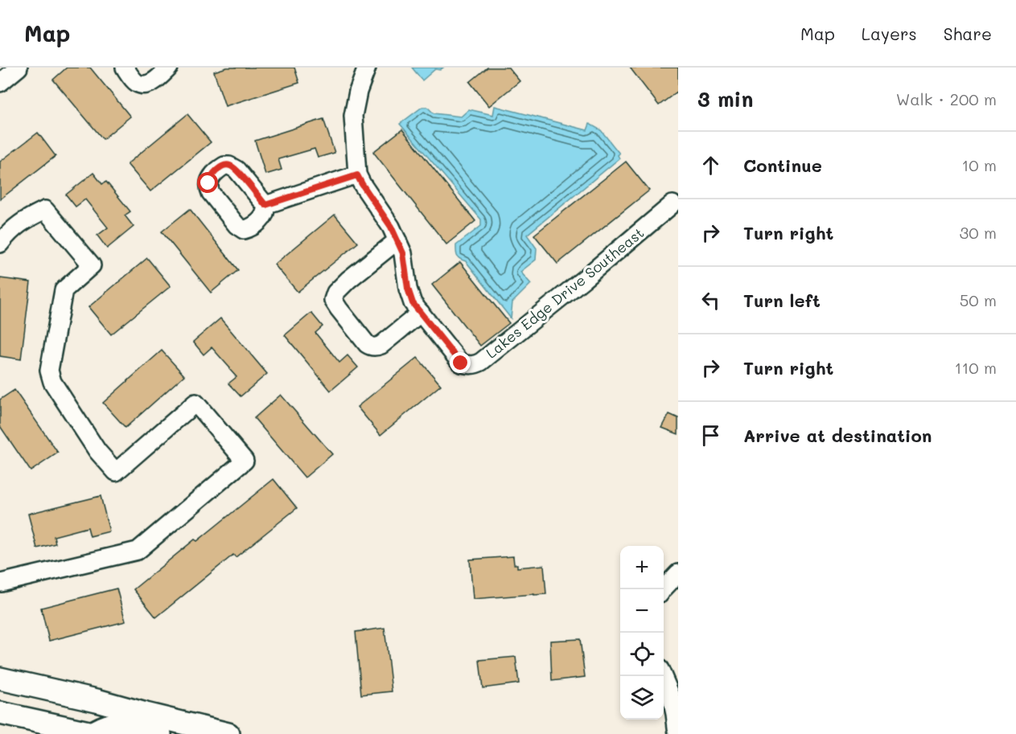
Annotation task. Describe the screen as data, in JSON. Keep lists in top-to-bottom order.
{
  "streets": {
    "street": ["Lakes Edge Drive Southeast"]
  },
  "page": {
    "header": "Map",
    "nav": ["Map", "Layers", "Share"],
    "heading": ["3 min", "Walk · 200 m"],
    "list": [
      ["Continue", "10 m"],
      ["Turn right", "30 m"],
      ["Turn left", "50 m"],
      ["Turn right", "110 m"],
      "Arrive at destination"
    ],
    "map_buttons": ["+", "−"]
  }
}
